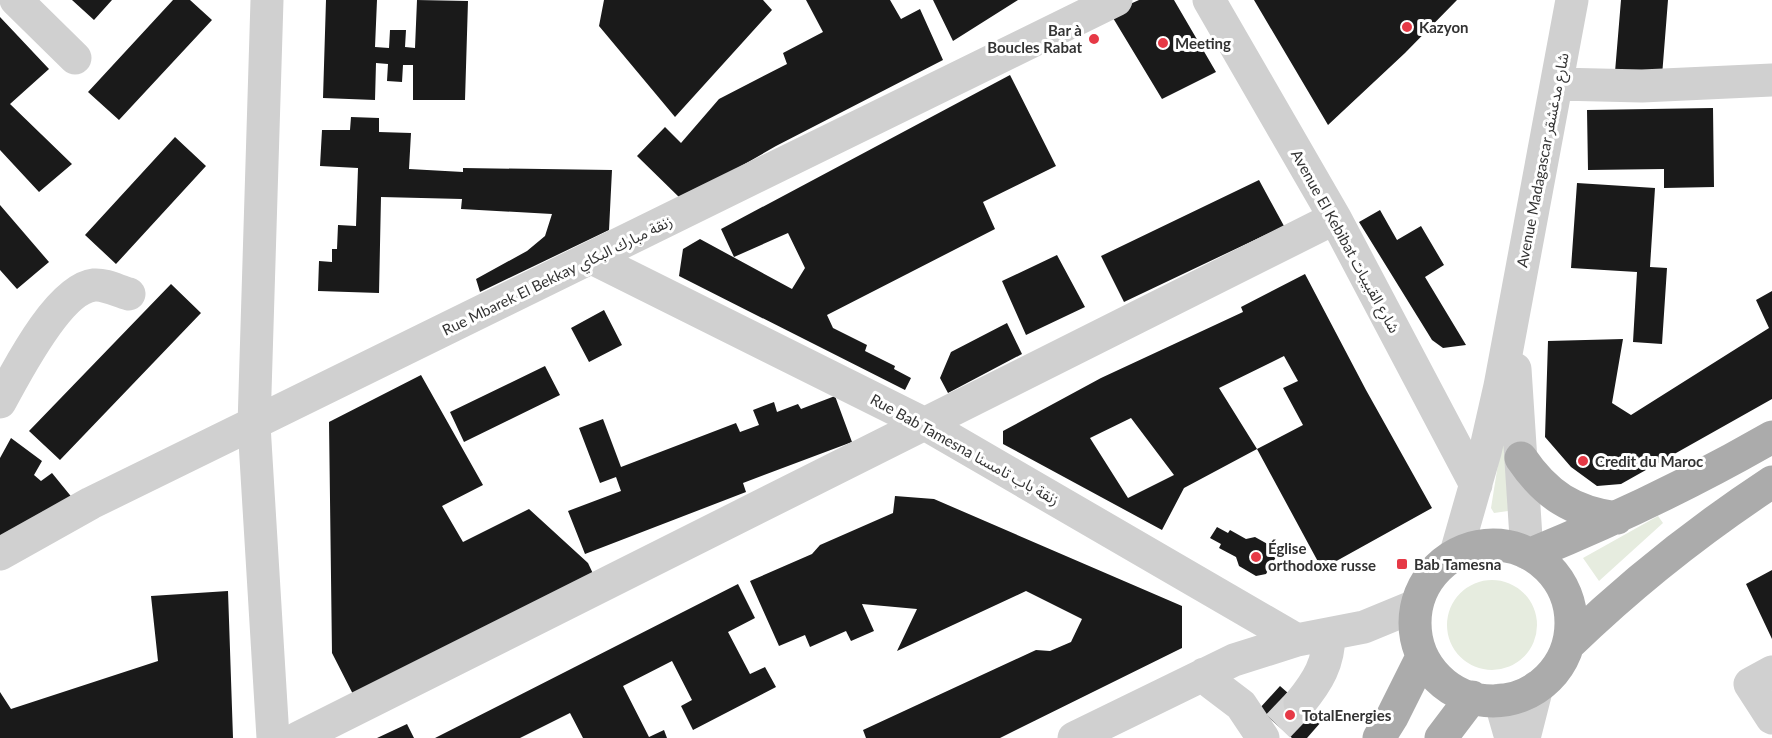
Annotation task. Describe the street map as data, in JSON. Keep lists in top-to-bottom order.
{
  "streets": {
    "street": [
      "Avenue Madagascar شارع مدغشقر",
      "Avenue El Kebibat شارع القبيبات",
      "Rue Mbarek El Bekkay زنقة مبارك البكاي",
      "Rue Bab Tamesna زنقة باب تامسنا"
    ]
  },
  "crossings": [
    ["Avenue Madagascar شارع مدغشقر", "Avenue El Kebibat شارع القبيبات"],
    ["Rue Mbarek El Bekkay زنقة مبارك البكاي", "Rue Bab Tamesna زنقة باب تامسنا"]
  ],
  "places": {
    "other": [
      "Kazyon",
      "Bar à Boucles Rabat",
      "Meeting",
      "Credit du Maroc",
      "Église orthodoxe russe",
      "TotalEnergies"
    ],
    "transit": ["Bab Tamesna"]
  }
}
